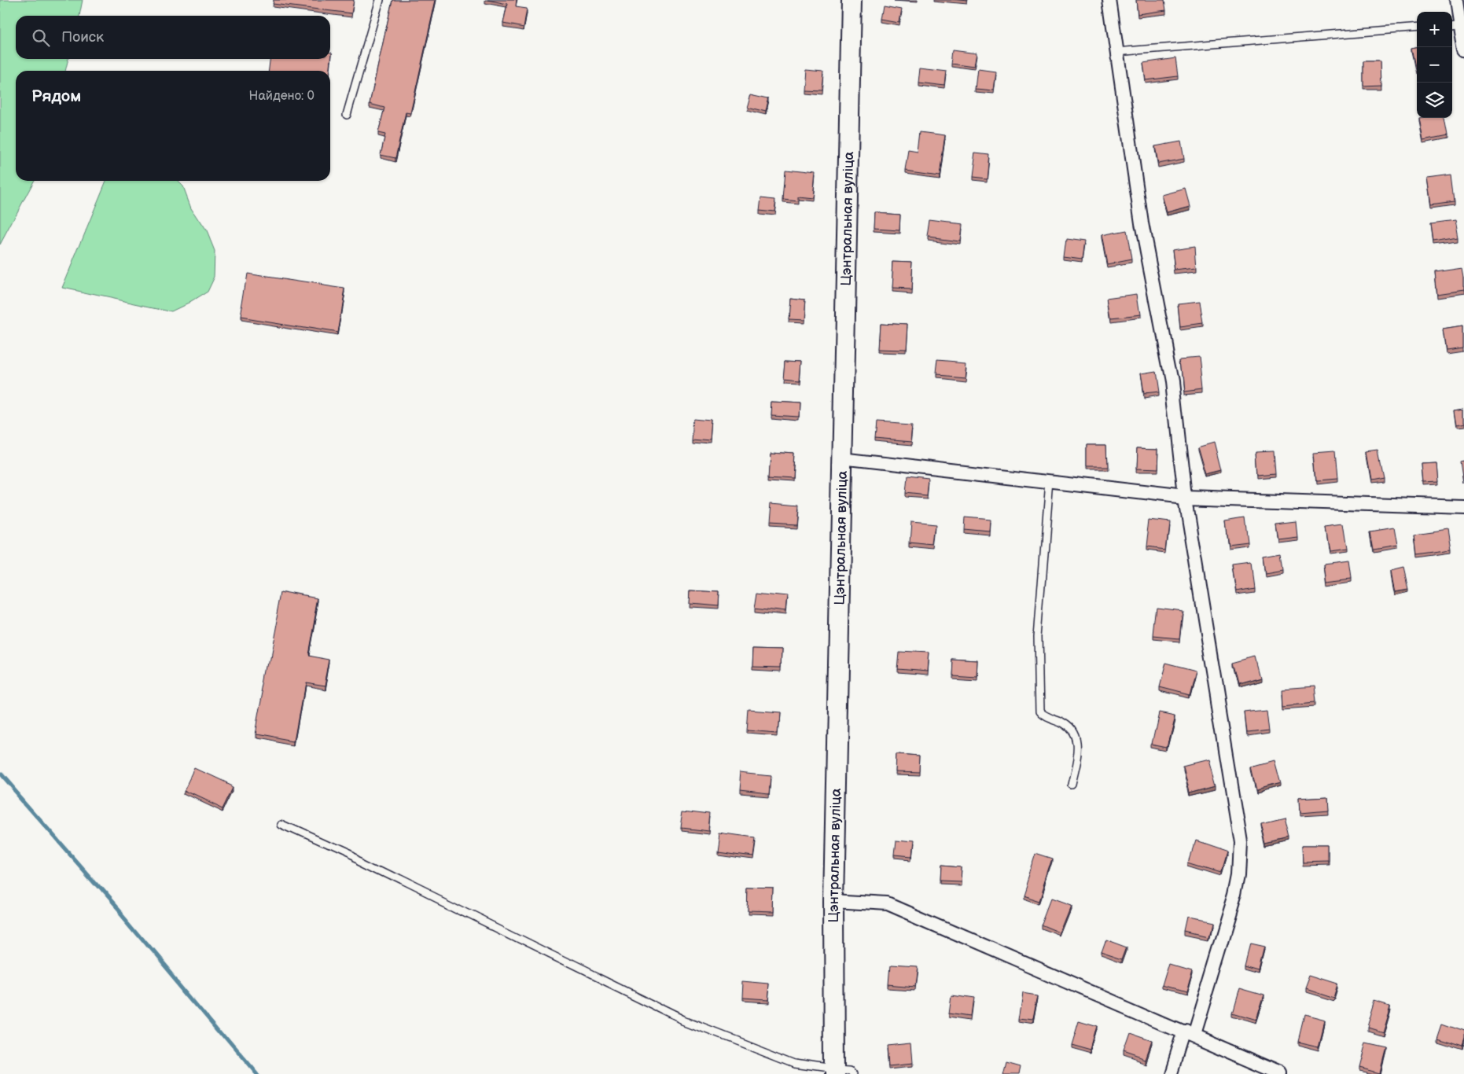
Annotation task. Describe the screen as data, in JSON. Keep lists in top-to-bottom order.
{
  "streets": {
    "street": ["Цэнтральная вуліца"]
  },
  "page": {
    "map_buttons": ["+", "−"],
    "search": "Поиск",
    "heading": ["Рядом", "Найдено: 0"]
  }
}
